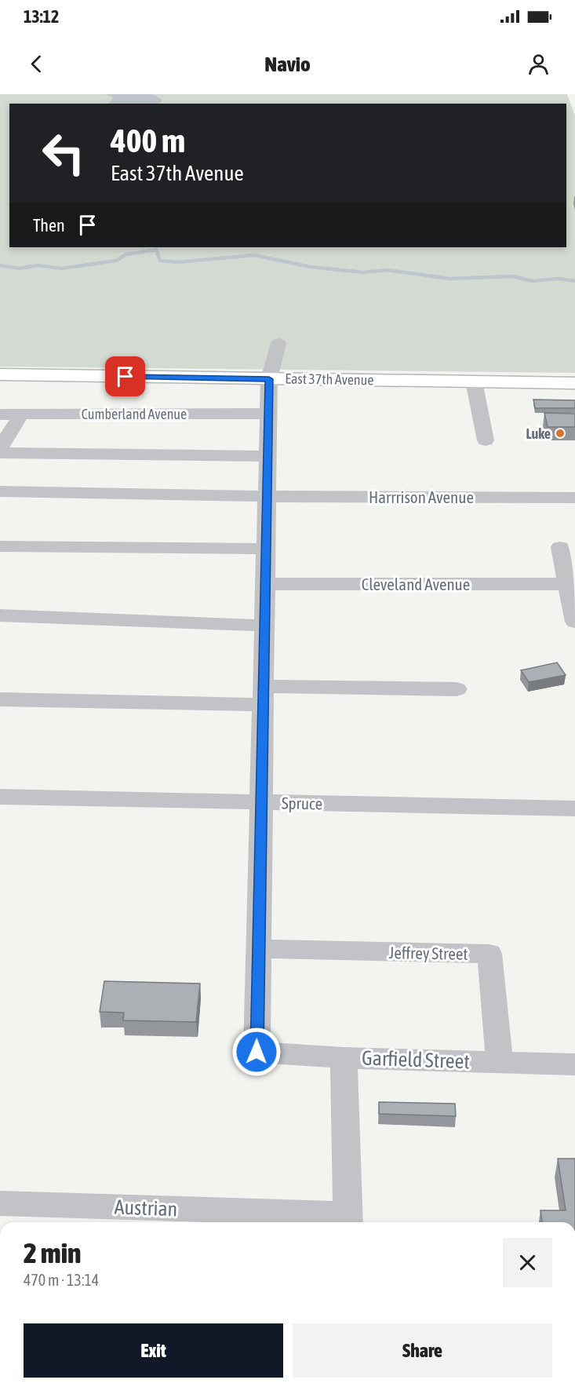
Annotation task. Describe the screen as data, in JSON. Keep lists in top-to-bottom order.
{
  "streets": {
    "main road": ["East 37th Avenue"],
    "street": [
      "Cumberland Avenue",
      "Harrrison Avenue",
      "Cleveland Avenue",
      "Spruce",
      "Jeffrey Street",
      "Garfield Street",
      "Austrian"
    ]
  },
  "crossings": [
    ["Jeffrey Street", "Garfield Street"]
  ],
  "places": ["Luke"],
  "page": {
    "status": "13:12",
    "header": "Navio",
    "turn": ["400 m", "East 37th Avenue"],
    "then": "Then",
    "heading": ["2 min", "470 m · 13:14"],
    "buttons": ["Exit", "Share"]
  }
}
